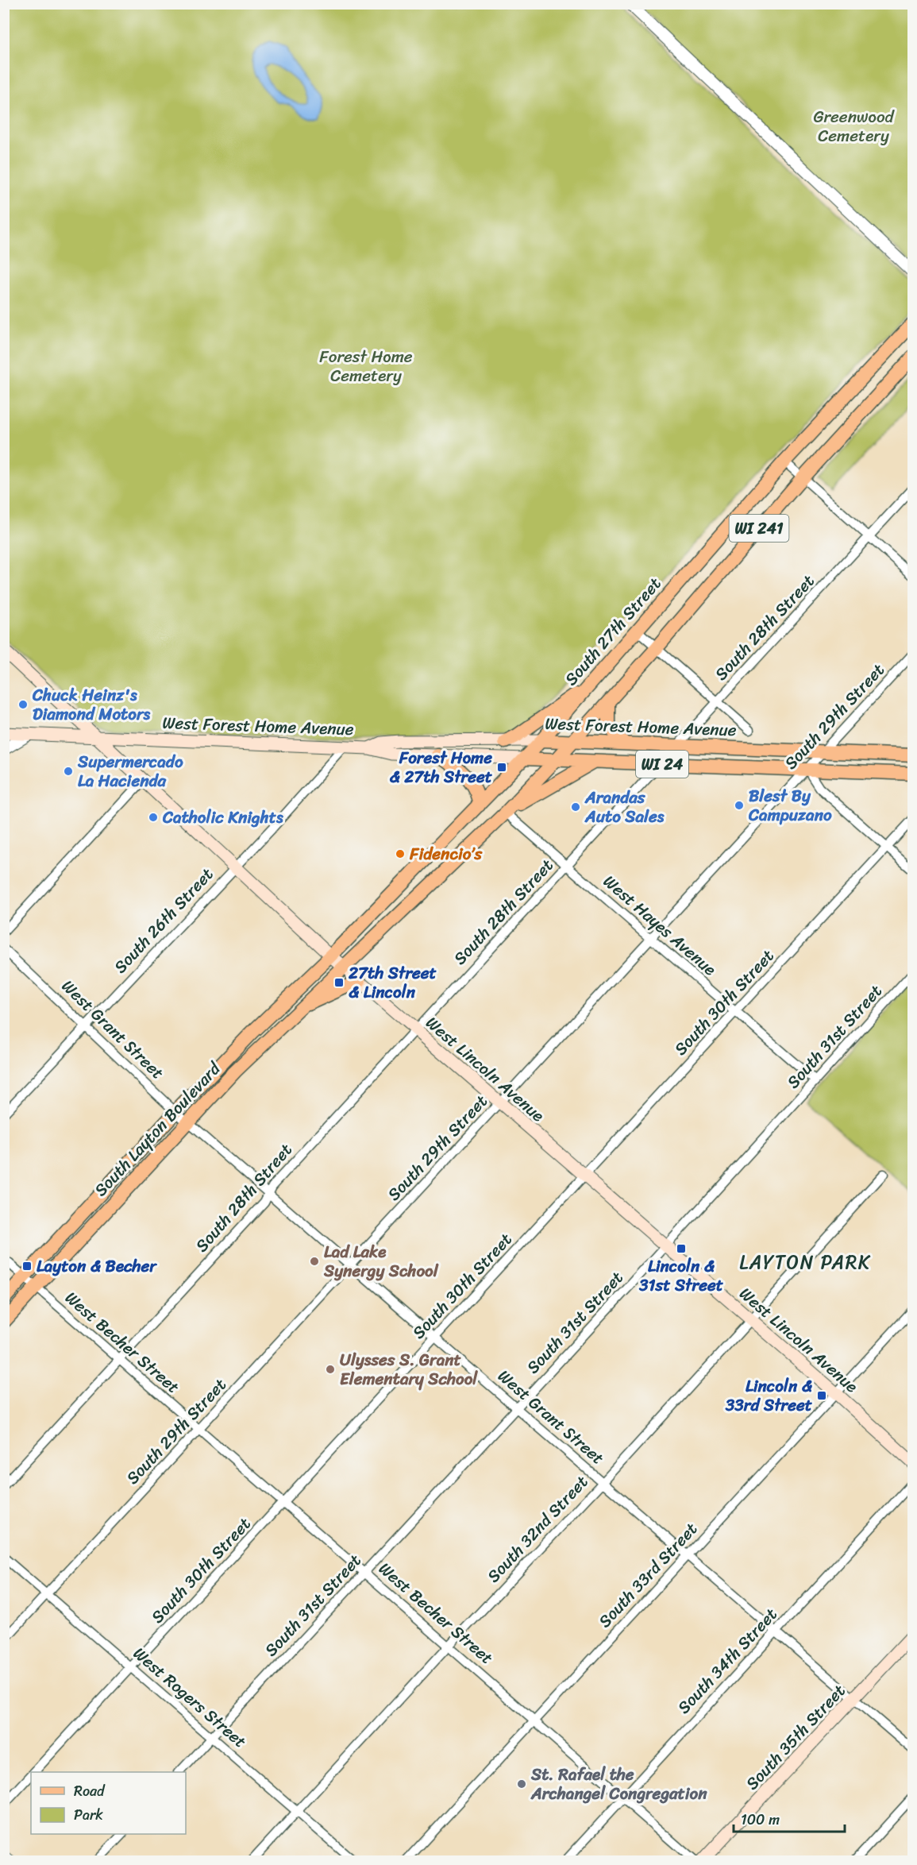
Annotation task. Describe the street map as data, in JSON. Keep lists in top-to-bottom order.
{
  "streets": {
    "main road": [
      "WI 241",
      "South 27th Street",
      "West Forest Home Avenue",
      "WI 24",
      "West Lincoln Avenue",
      "South Layton Boulevard",
      "South 35th Street"
    ],
    "street": [
      "South 28th Street",
      "South 29th Street",
      "South 26th Street",
      "West Hayes Avenue",
      "South 30th Street",
      "West Grant Street",
      "South 31st Street",
      "West Becher Street",
      "South 32nd Street",
      "South 33rd Street",
      "South 34th Street",
      "West Rogers Street"
    ]
  },
  "crossings": [
    ["WI 241", "West Forest Home Avenue"],
    ["South 28th Street", "West Forest Home Avenue"],
    ["South 28th Street", "West Hayes Avenue"],
    ["South 28th Street", "West Grant Street"],
    ["South 28th Street", "West Lincoln Avenue"],
    ["South 28th Street", "West Becher Street"],
    ["South 27th Street", "West Forest Home Avenue"],
    ["South 27th Street", "West Lincoln Avenue"],
    ["South 27th Street", "South Layton Boulevard"],
    ["South 29th Street", "West Forest Home Avenue"],
    ["South 29th Street", "West Hayes Avenue"],
    ["South 29th Street", "West Grant Street"],
    ["South 29th Street", "West Lincoln Avenue"],
    ["South 29th Street", "West Becher Street"],
    ["South 29th Street", "West Rogers Street"],
    ["West Forest Home Avenue", "South 26th Street"],
    ["West Forest Home Avenue", "West Lincoln Avenue"],
    ["South 26th Street", "West Grant Street"],
    ["South 26th Street", "West Lincoln Avenue"],
    ["West Hayes Avenue", "South 30th Street"],
    ["West Hayes Avenue", "South 31st Street"],
    ["South 30th Street", "West Grant Street"],
    ["South 30th Street", "West Lincoln Avenue"],
    ["South 30th Street", "West Becher Street"],
    ["South 30th Street", "West Rogers Street"],
    ["West Grant Street", "South 31st Street"],
    ["West Grant Street", "South Layton Boulevard"],
    ["West Grant Street", "South 32nd Street"],
    ["West Grant Street", "South 33rd Street"],
    ["West Grant Street", "South 34th Street"],
    ["West Grant Street", "South 35th Street"],
    ["South 31st Street", "West Lincoln Avenue"],
    ["South 31st Street", "West Becher Street"],
    ["South 31st Street", "West Rogers Street"],
    ["West Lincoln Avenue", "South Layton Boulevard"],
    ["West Lincoln Avenue", "South 32nd Street"],
    ["West Lincoln Avenue", "South 33rd Street"],
    ["South Layton Boulevard", "West Becher Street"],
    ["West Becher Street", "South 32nd Street"],
    ["West Becher Street", "South 33rd Street"],
    ["West Becher Street", "South 34th Street"],
    ["South 32nd Street", "West Rogers Street"]
  ],
  "districts": ["LAYTON PARK"],
  "parks": ["Greenwood Cemetery", "Forest Home Cemetery"],
  "places": {
    "other": [
      "Chuck Heinz's Diamond Motors",
      "Supermercado La Hacienda",
      "Blest By Campuzano",
      "Arandas Auto Sales",
      "Catholic Knights",
      "Fidencio’s",
      "Lad Lake Synergy School",
      "Ulysses S. Grant Elementary School",
      "St. Rafael the Archangel Congregation"
    ],
    "transit": [
      "Forest Home & 27th Street",
      "27th Street & Lincoln",
      "Lincoln & 31st Street",
      "Layton & Becher",
      "Lincoln & 33rd Street"
    ]
  },
  "legend": ["Road", "Park"],
  "scale_bar": "100 m"
}
